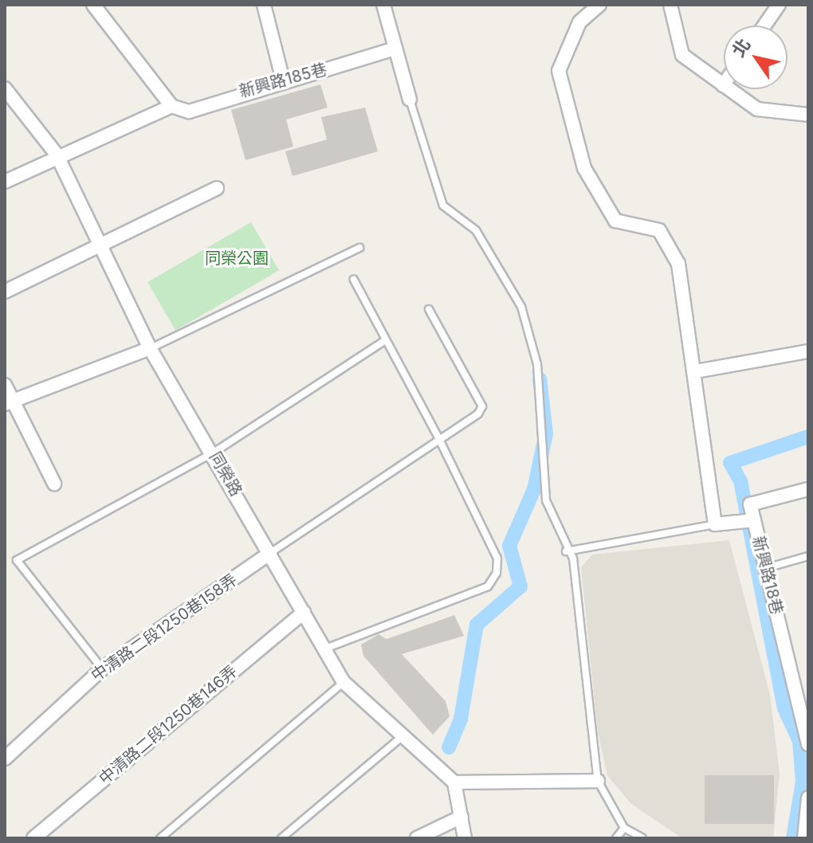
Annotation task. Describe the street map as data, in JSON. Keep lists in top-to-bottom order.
{
  "streets": {
    "street": [
      "新興路185巷",
      "同榮路",
      "新興路18巷",
      "中清路二段1250巷158弄",
      "中清路二段1250巷146弄"
    ]
  },
  "crossings": [
    ["同榮路", "中清路二段1250巷158弄"],
    ["同榮路", "中清路二段1250巷146弄"]
  ],
  "parks": ["同榮公園"],
  "north": "top left"
}
